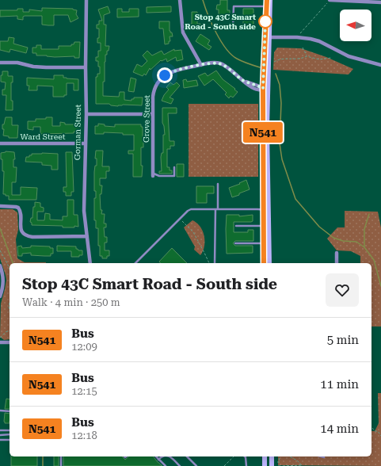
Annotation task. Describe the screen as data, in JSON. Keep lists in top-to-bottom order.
{
  "streets": {
    "street": ["Grove Street", "Gorman Street", "Ward Street"]
  },
  "crossings": [
    ["Gorman Street", "Ward Street"]
  ],
  "places": ["Stop 43C Smart Road - South side"],
  "lines": ["bus line N541"],
  "north": "left",
  "page": {
    "on_map": "N541",
    "heading": ["Stop 43C Smart Road - South side", "Walk · 4 min · 250 m"],
    "list": [
      {
        "mark": "N541",
        "name": "Bus",
        "note": "12:09",
        "value": "5 min"
      },
      {
        "mark": "N541",
        "name": "Bus",
        "note": "12:15",
        "value": "11 min"
      },
      {
        "mark": "N541",
        "name": "Bus",
        "note": "12:18",
        "value": "14 min"
      }
    ]
  }
}
